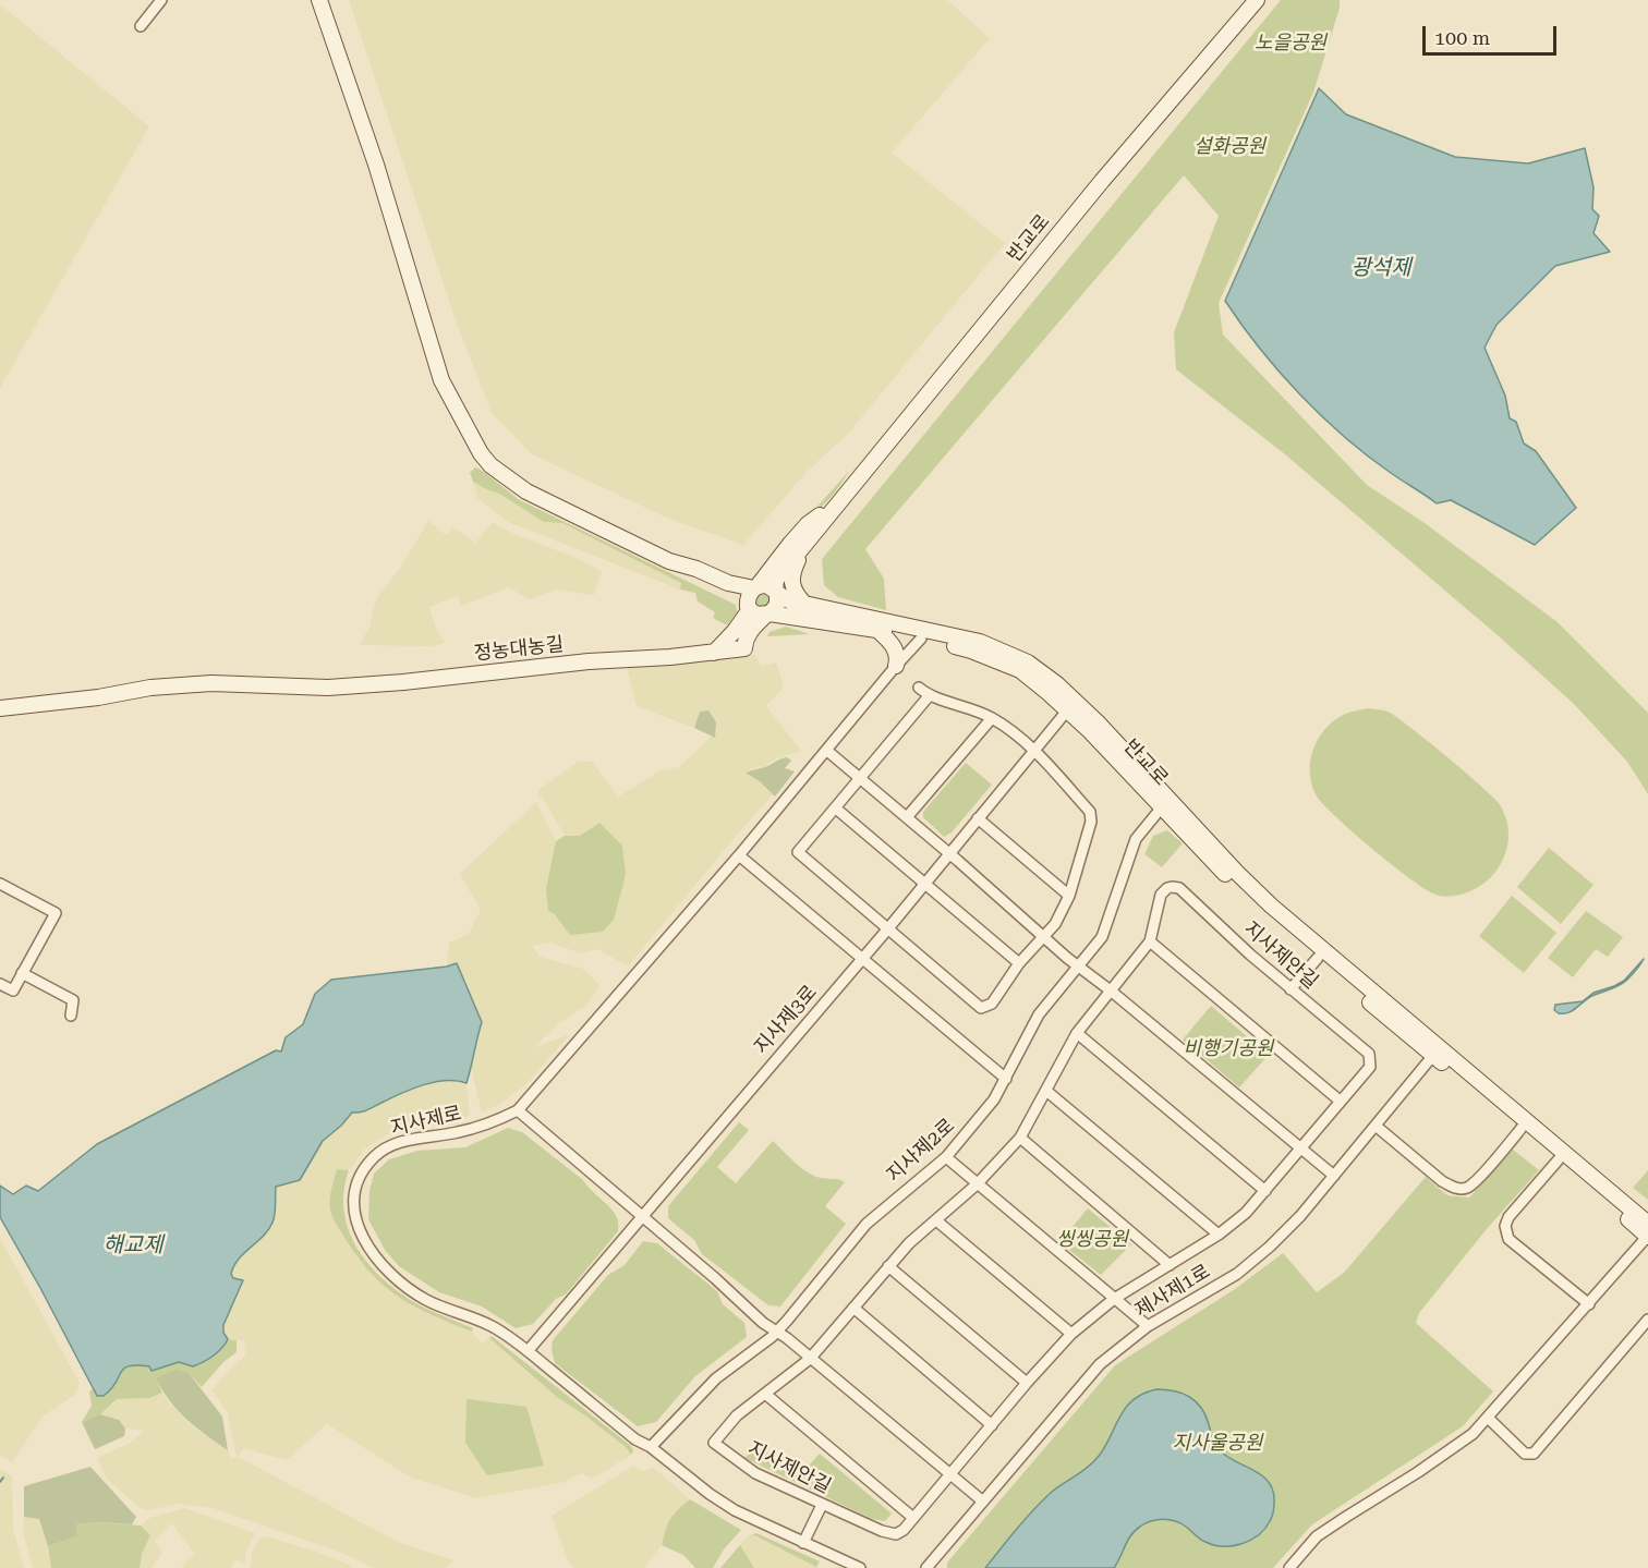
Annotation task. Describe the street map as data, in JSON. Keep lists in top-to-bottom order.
{
  "streets": {
    "street": [
      "반교로",
      "정농대농길",
      "지사제안길",
      "지사제3로",
      "지사제로",
      "지사제2로",
      "제사제1로"
    ]
  },
  "crossings": [
    ["반교로", "지사제3로"],
    ["반교로", "지사제로"],
    ["반교로", "지사제2로"],
    ["반교로", "제사제1로"],
    ["지사제3로", "지사제로"],
    ["지사제로", "지사제2로"]
  ],
  "water": ["광석제", "해교제"],
  "parks": [
    "노을공원",
    "설화공원",
    "비행기공원",
    "씽씽공원",
    "지사울공원"
  ],
  "scale_bar": "100 m"
}
